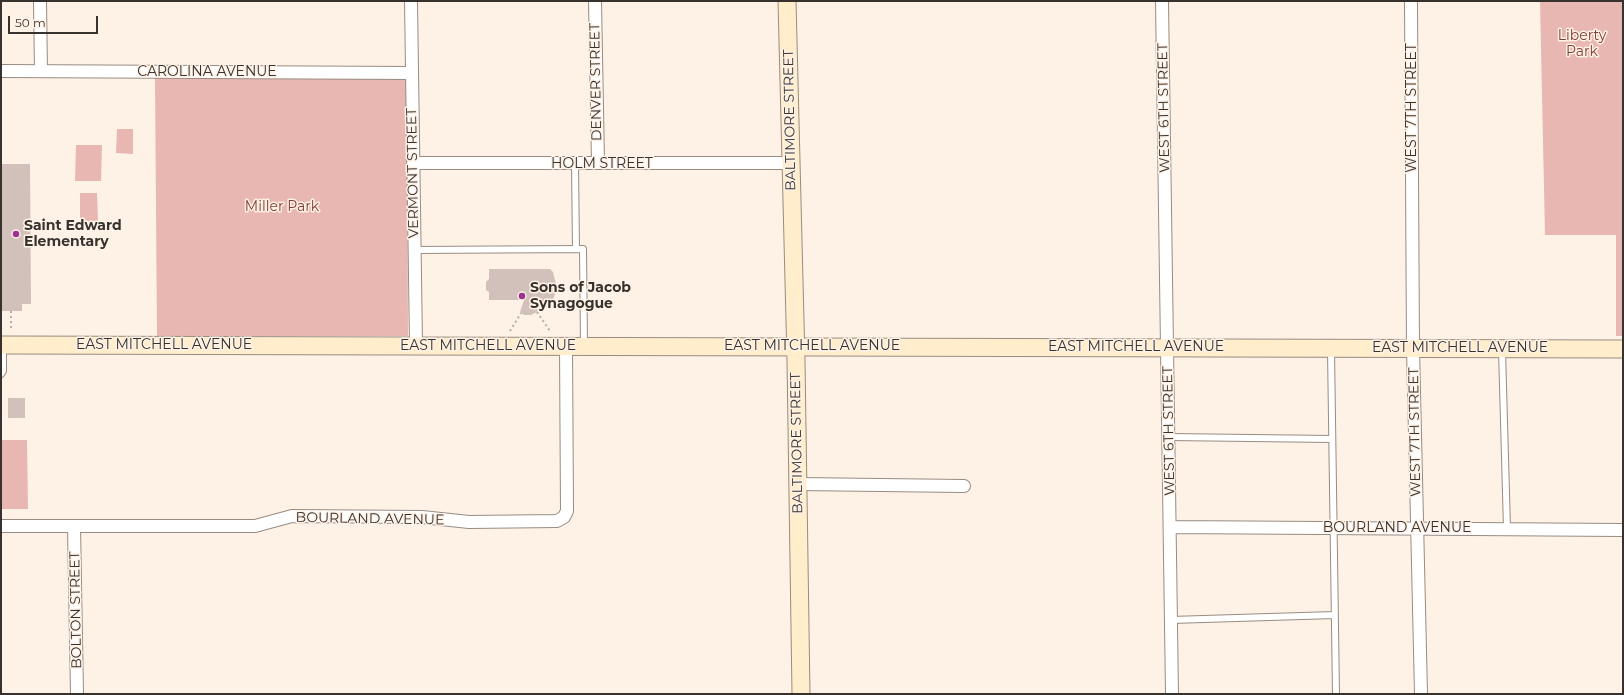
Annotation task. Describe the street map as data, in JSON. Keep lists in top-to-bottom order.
{
  "streets": {
    "street": [
      "CAROLINA AVENUE",
      "DENVER STREET",
      "WEST 6TH STREET",
      "WEST 7TH STREET",
      "BALTIMORE STREET",
      "HOLM STREET",
      "VERMONT STREET",
      "EAST MITCHELL AVENUE",
      "BOURLAND AVENUE",
      "BOLTON STREET"
    ]
  },
  "crossings": [
    ["CAROLINA AVENUE", "VERMONT STREET"],
    ["DENVER STREET", "HOLM STREET"],
    ["WEST 6TH STREET", "EAST MITCHELL AVENUE"],
    ["WEST 6TH STREET", "BOURLAND AVENUE"],
    ["WEST 7TH STREET", "EAST MITCHELL AVENUE"],
    ["WEST 7TH STREET", "BOURLAND AVENUE"],
    ["BALTIMORE STREET", "HOLM STREET"],
    ["BALTIMORE STREET", "EAST MITCHELL AVENUE"],
    ["HOLM STREET", "VERMONT STREET"],
    ["VERMONT STREET", "EAST MITCHELL AVENUE"],
    ["EAST MITCHELL AVENUE", "BOURLAND AVENUE"],
    ["BOURLAND AVENUE", "BOLTON STREET"]
  ],
  "parks": ["Liberty Park", "Miller Park"],
  "places": ["Saint Edward Elementary", "Sons of Jacob Synagogue"],
  "scale_bar": "50 m"
}
